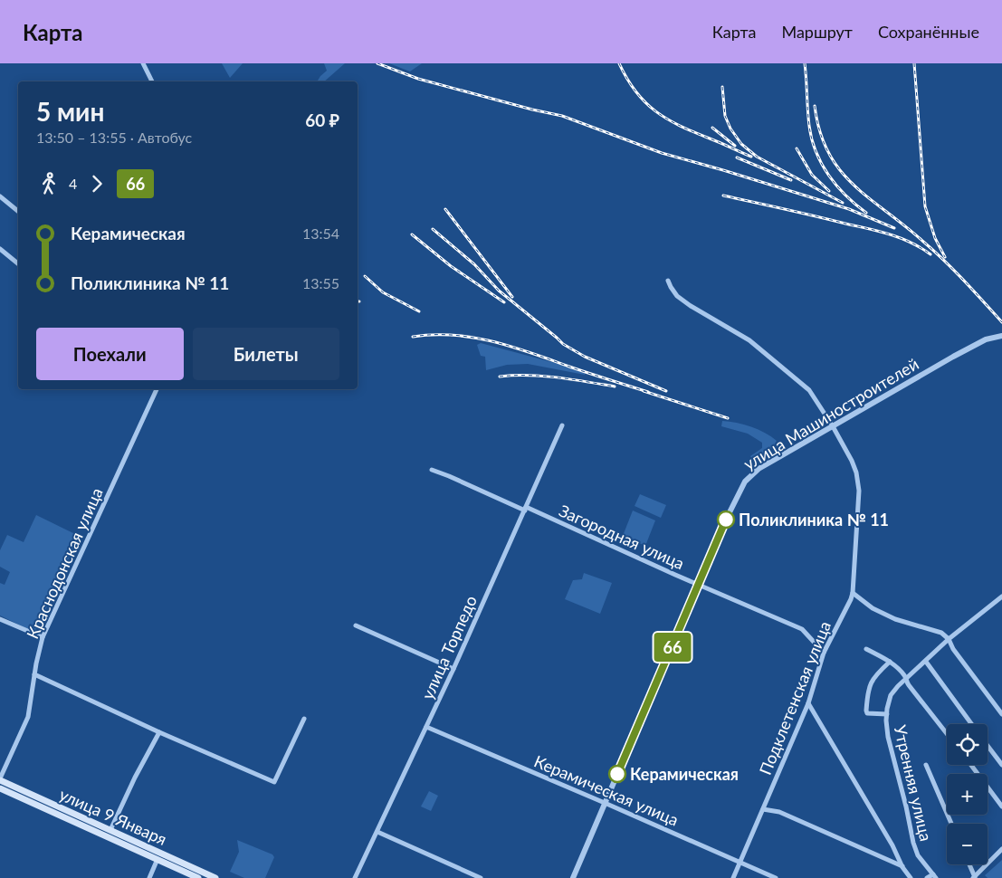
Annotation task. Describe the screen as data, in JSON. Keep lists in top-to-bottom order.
{
  "streets": {
    "main road": ["улица 9 Января"],
    "street": [
      "улица Машиностроителей",
      "Загородная улица",
      "Краснодонская улица",
      "улица Торпедо",
      "Подклетенская улица",
      "Утренняя улица",
      "Керамическая улица"
    ]
  },
  "crossings": [
    ["улица Машиностроителей", "Загородная улица"],
    ["улица Машиностроителей", "Подклетенская улица"],
    ["улица Машиностроителей", "Керамическая улица"],
    ["Загородная улица", "улица Торпедо"],
    ["Загородная улица", "Подклетенская улица"],
    ["Краснодонская улица", "улица 9 Января"],
    ["улица Торпедо", "Керамическая улица"],
    ["Подклетенская улица", "Керамическая улица"]
  ],
  "places": ["Поликлиника № 11", "Керамическая"],
  "lines": ["bus line 66"],
  "page": {
    "header": "Карта",
    "nav": ["Карта", "Маршрут", "Сохранённые"],
    "on_map": "66",
    "heading": ["5 мин", "13:50 – 13:55 · Автобус", "60 ₽"],
    "legs": ["4", "66"],
    "list": [
      {
        "name": "Керамическая",
        "value": "13:54"
      },
      {
        "name": "Поликлиника № 11",
        "value": "13:55"
      }
    ],
    "buttons": ["Поехали", "Билеты"],
    "map_buttons": ["+", "−"]
  }
}
